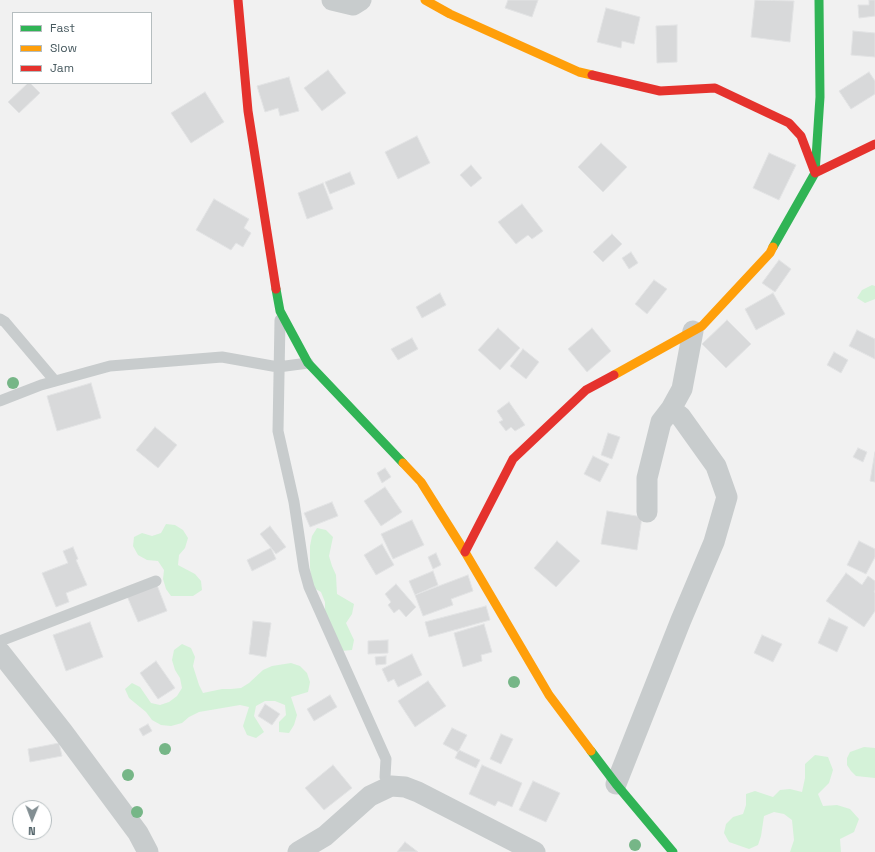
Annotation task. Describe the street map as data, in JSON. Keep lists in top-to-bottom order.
{
  "legend": ["Fast", "Slow", "Jam"],
  "north": "bottom"
}
